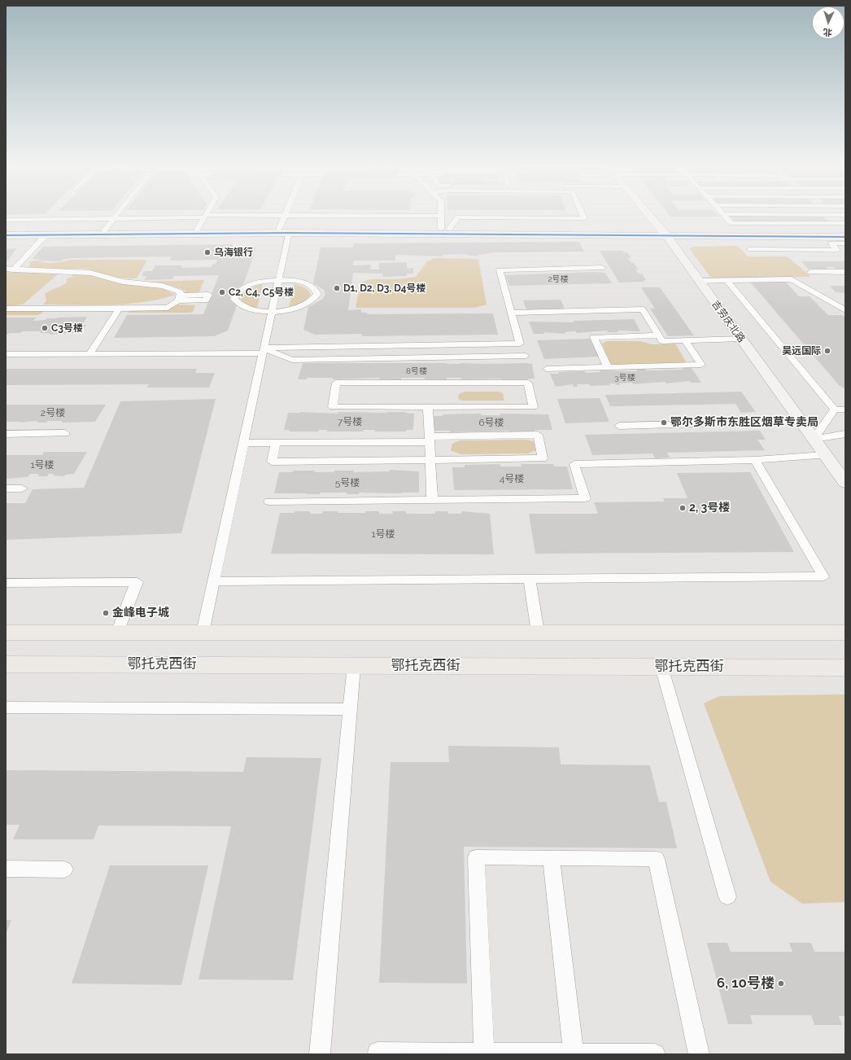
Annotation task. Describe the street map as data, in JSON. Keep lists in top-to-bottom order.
{
  "streets": {
    "main road": ["鄂托克西街"],
    "street": ["吉劳庆北路"]
  },
  "places": [
    "乌海银行",
    "D1, D2, D3, D4号楼",
    "C2, C4, C5号楼",
    "C3号楼",
    "昊远国际",
    "鄂尔多斯市东胜区烟草专卖局",
    "2, 3号楼",
    "金峰电子城",
    "6, 10号楼"
  ],
  "house_numbers": [
    "2号楼",
    "8号楼",
    "3号楼",
    "2号楼",
    "7号楼",
    "6号楼",
    "1号楼",
    "4号楼",
    "5号楼",
    "1号楼"
  ],
  "north": "bottom"
}
